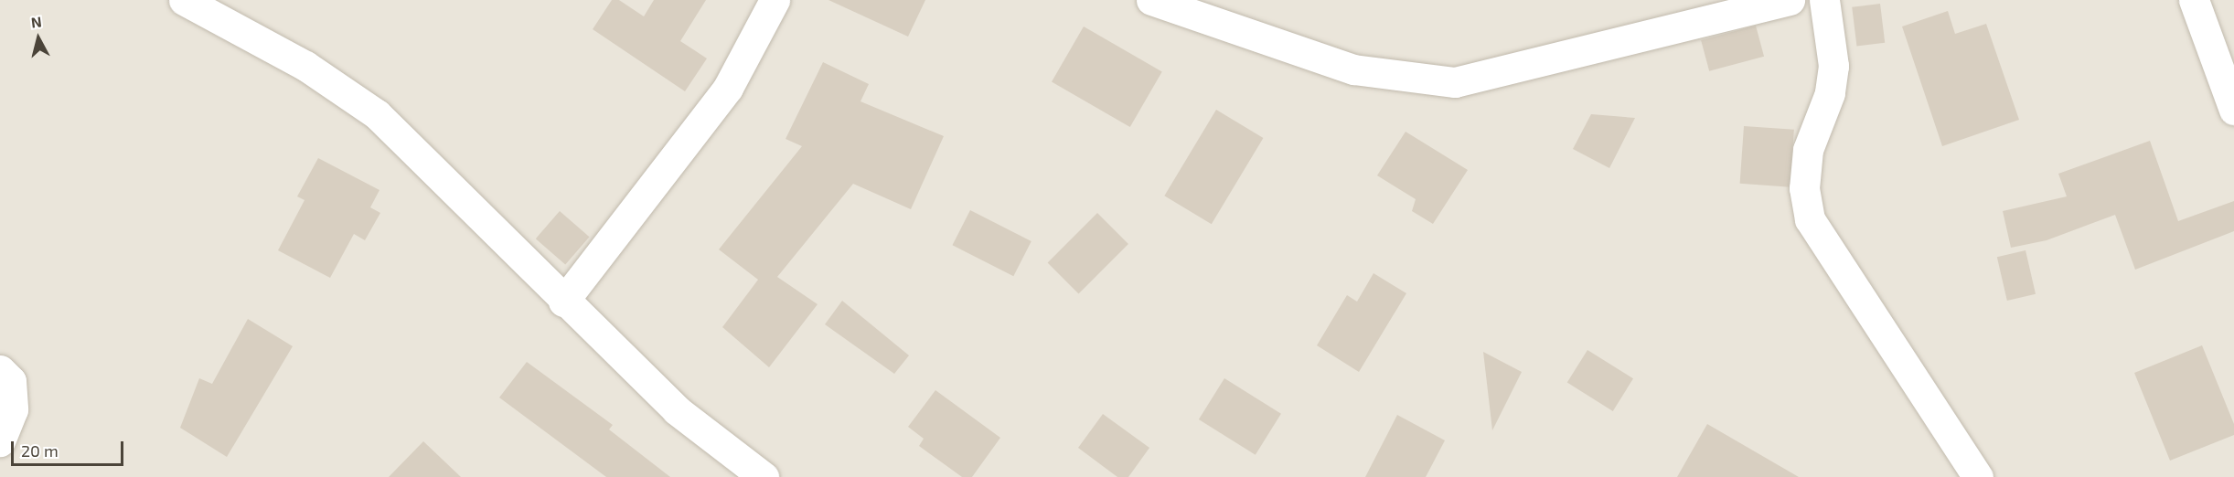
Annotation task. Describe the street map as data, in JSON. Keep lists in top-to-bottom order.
{
  "scale_bar": "20 m",
  "north": "top"
}
